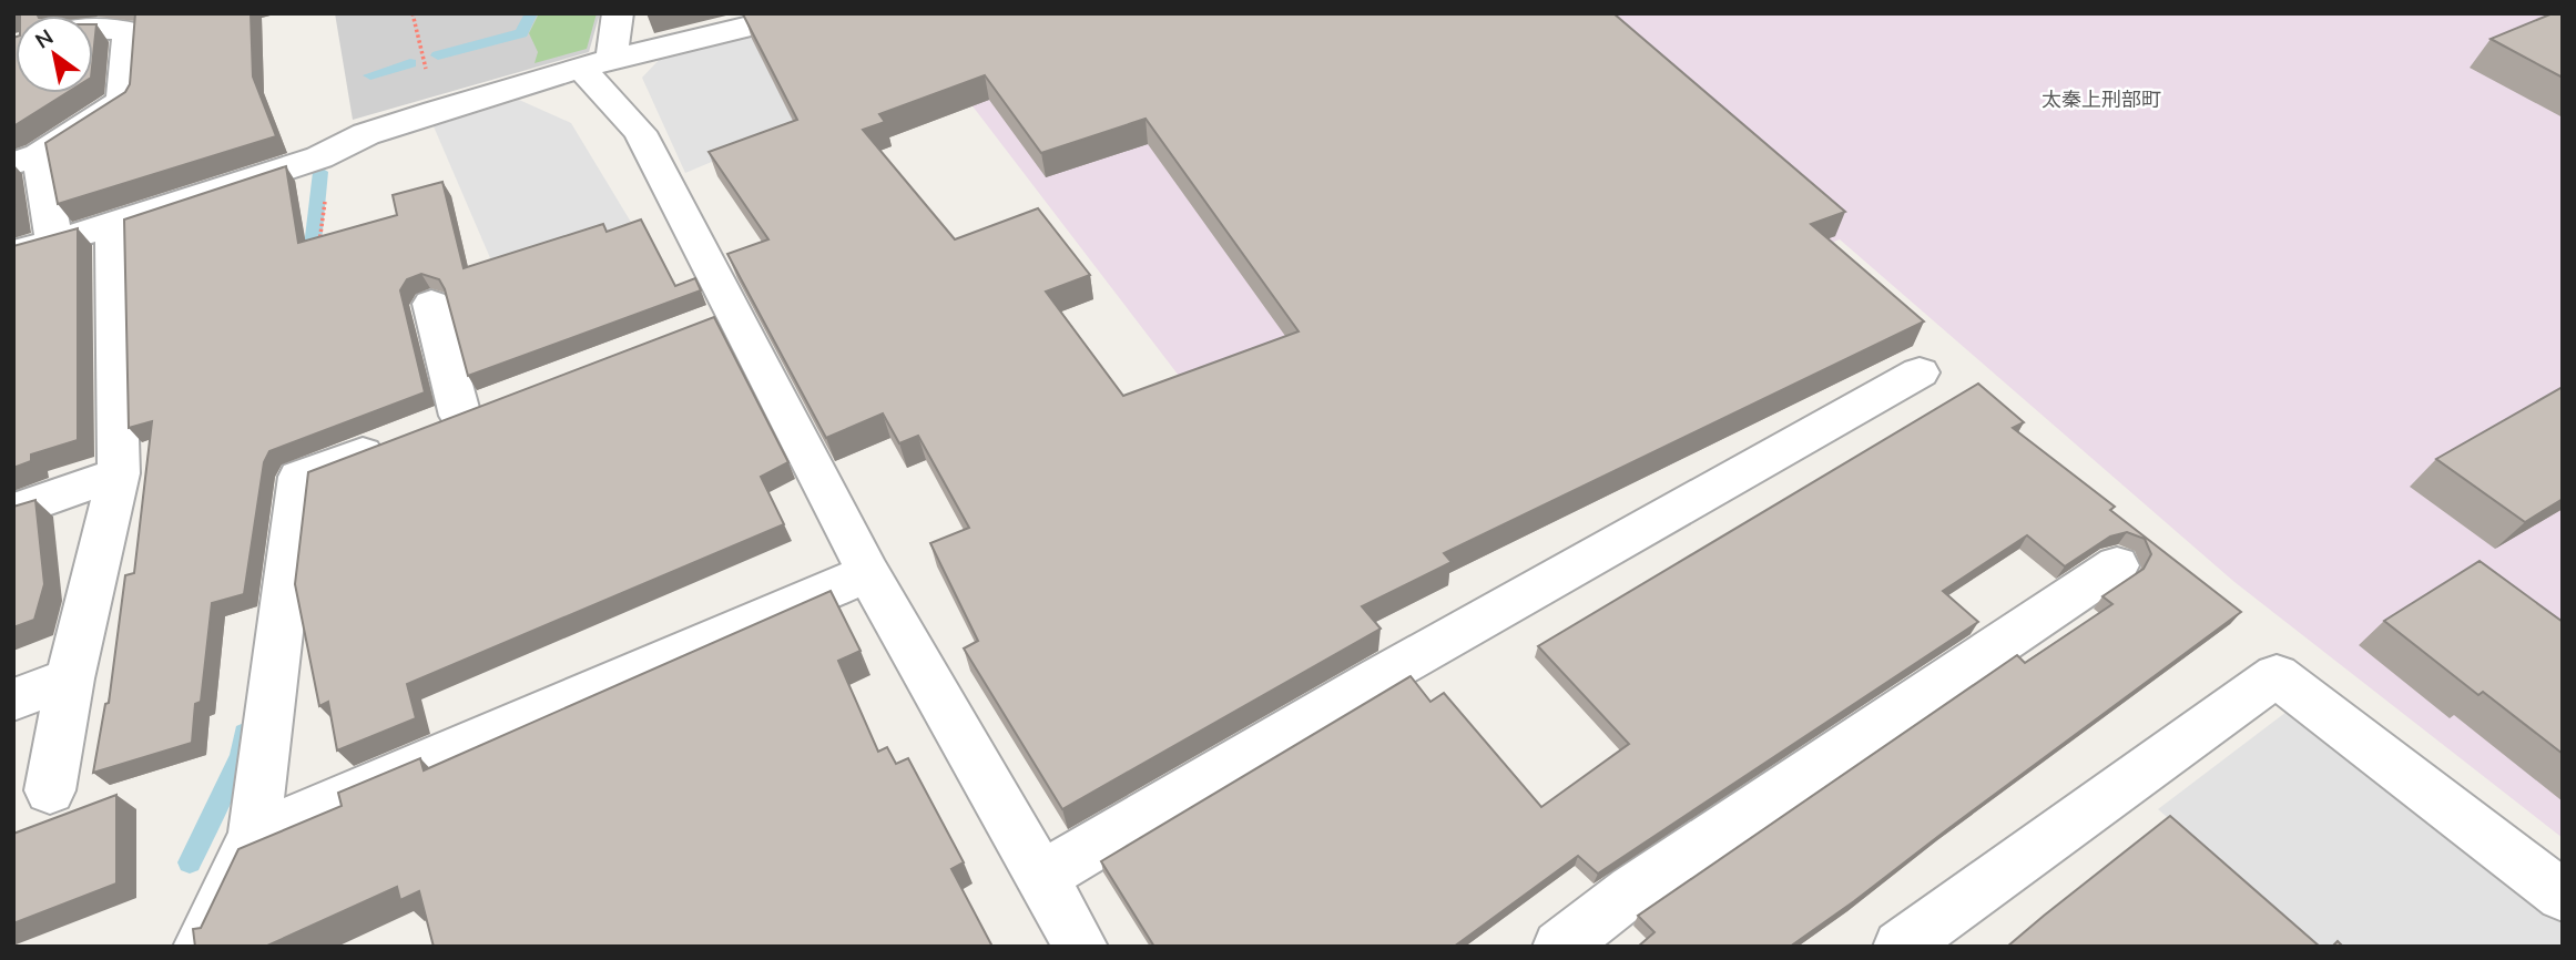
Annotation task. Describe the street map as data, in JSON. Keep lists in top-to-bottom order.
{
  "districts": ["太秦上刑部町"],
  "north": "top left"
}
